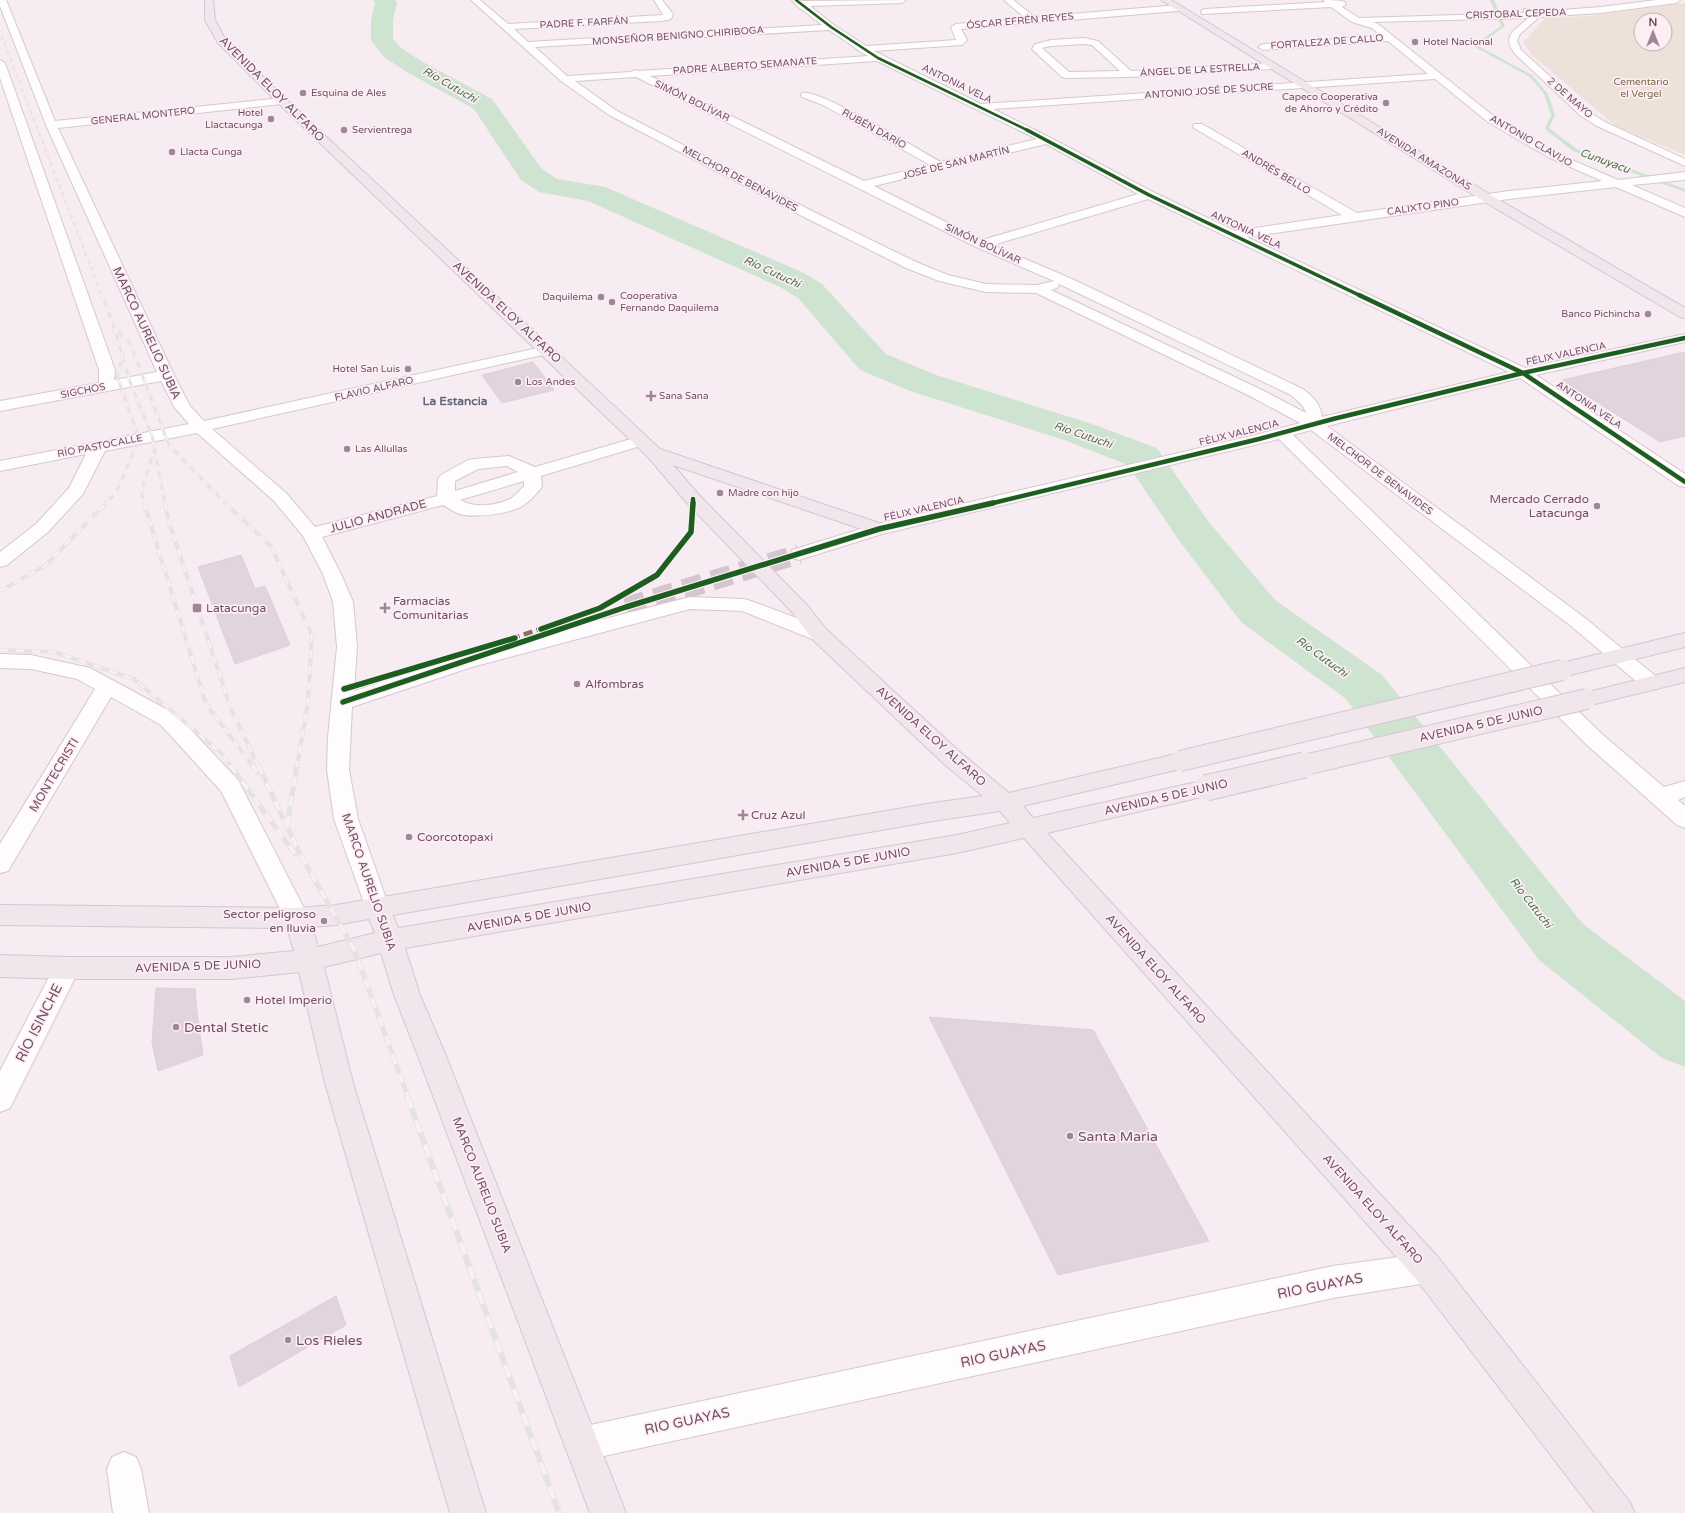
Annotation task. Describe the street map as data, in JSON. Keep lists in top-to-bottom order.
{
  "streets": {
    "main road": [
      "AVENIDA ELOY ALFARO",
      "AVENIDA AMAZONAS",
      "MARCO AURELIO SUBIA",
      "AVENIDA 5 DE JUNIO"
    ],
    "street": [
      "CRISTOBAL CEPEDA",
      "ÓSCAR EFRÉN REYES",
      "PADRE F. FARFÁN",
      "MONSEÑOR BENIGNO CHIRIBOGA",
      "FORTALEZA DE CALLO",
      "PADRE ALBERTO SEMANATE",
      "ÁNGEL DE LA ESTRELLA",
      "ANTONIA VELA",
      "ANTONIO JOSÉ DE SUCRE",
      "2 DE MAYO",
      "SIMÓN BOLÍVAR",
      "GENERAL MONTERO",
      "RUBÉN DARÍO",
      "ANTONIO CLAVIJO",
      "JOSÉ DE SAN MARTÍN",
      "ANDRÉS BELLO",
      "MELCHOR DE BENAVIDES",
      "CALIXTO PINO",
      "FÉLIX VALENCIA",
      "FLAVIO ALFARO",
      "SIGCHOS",
      "RÍO PASTOCALLE",
      "JULIO ANDRADE",
      "MONTECRISTI",
      "RÍO ISINCHE",
      "RIO GUAYAS"
    ]
  },
  "crossings": [
    ["CRISTOBAL CEPEDA", "2 DE MAYO"],
    ["CRISTOBAL CEPEDA", "ANTONIO CLAVIJO"],
    ["ÓSCAR EFRÉN REYES", "ANTONIA VELA"],
    ["ÓSCAR EFRÉN REYES", "AVENIDA AMAZONAS"],
    ["PADRE F. FARFÁN", "MELCHOR DE BENAVIDES"],
    ["MONSEÑOR BENIGNO CHIRIBOGA", "ANTONIA VELA"],
    ["MONSEÑOR BENIGNO CHIRIBOGA", "MELCHOR DE BENAVIDES"],
    ["FORTALEZA DE CALLO", "ANTONIO CLAVIJO"],
    ["PADRE ALBERTO SEMANATE", "ANTONIA VELA"],
    ["PADRE ALBERTO SEMANATE", "SIMÓN BOLÍVAR"],
    ["PADRE ALBERTO SEMANATE", "MELCHOR DE BENAVIDES"],
    ["ÁNGEL DE LA ESTRELLA", "AVENIDA AMAZONAS"],
    ["ANTONIA VELA", "ANTONIO JOSÉ DE SUCRE"],
    ["ANTONIA VELA", "JOSÉ DE SAN MARTÍN"],
    ["ANTONIA VELA", "CALIXTO PINO"],
    ["ANTONIA VELA", "FÉLIX VALENCIA"],
    ["AVENIDA ELOY ALFARO", "GENERAL MONTERO"],
    ["AVENIDA ELOY ALFARO", "FLAVIO ALFARO"],
    ["AVENIDA ELOY ALFARO", "JULIO ANDRADE"],
    ["AVENIDA ELOY ALFARO", "AVENIDA 5 DE JUNIO"],
    ["AVENIDA ELOY ALFARO", "RIO GUAYAS"],
    ["ANTONIO JOSÉ DE SUCRE", "AVENIDA AMAZONAS"],
    ["SIMÓN BOLÍVAR", "JOSÉ DE SAN MARTÍN"],
    ["SIMÓN BOLÍVAR", "MELCHOR DE BENAVIDES"],
    ["SIMÓN BOLÍVAR", "FÉLIX VALENCIA"],
    ["GENERAL MONTERO", "MARCO AURELIO SUBIA"],
    ["RUBÉN DARÍO", "JOSÉ DE SAN MARTÍN"],
    ["ANTONIO CLAVIJO", "CALIXTO PINO"],
    ["AVENIDA AMAZONAS", "CALIXTO PINO"],
    ["ANDRÉS BELLO", "CALIXTO PINO"],
    ["MELCHOR DE BENAVIDES", "FÉLIX VALENCIA"],
    ["MELCHOR DE BENAVIDES", "AVENIDA 5 DE JUNIO"],
    ["MARCO AURELIO SUBIA", "FLAVIO ALFARO"],
    ["MARCO AURELIO SUBIA", "SIGCHOS"],
    ["MARCO AURELIO SUBIA", "RÍO PASTOCALLE"],
    ["MARCO AURELIO SUBIA", "JULIO ANDRADE"],
    ["MARCO AURELIO SUBIA", "AVENIDA 5 DE JUNIO"],
    ["MARCO AURELIO SUBIA", "RIO GUAYAS"],
    ["FLAVIO ALFARO", "RÍO PASTOCALLE"],
    ["AVENIDA 5 DE JUNIO", "RÍO ISINCHE"]
  ],
  "districts": ["La Estancia"],
  "water": ["Río Cutuchi", "Cunuyacu"],
  "parks": ["Cementario el Vergel"],
  "places": {
    "other": [
      "Hotel Nacional",
      "Esquina de Ales",
      "Capeco Cooperativa de Ahorro y Crédito",
      "Hotel Llactacunga",
      "Servientrega",
      "Llacta Cunga",
      "Daquilema",
      "Cooperativa Fernando Daquilema",
      "Banco Pichincha",
      "Hotel San Luis",
      "Los Andes",
      "Las Allullas",
      "Madre con hijo",
      "Mercado Cerrado Latacunga",
      "Alfombras",
      "Coorcotopaxi",
      "Sector peligroso en lluvia",
      "Hotel Imperio",
      "Dental Stetic",
      "Santa Maria",
      "Los Rieles"
    ],
    "health": ["Sana Sana", "Farmacias Comunitarias", "Cruz Azul"],
    "transit": ["Latacunga"]
  },
  "north": "top"
}
